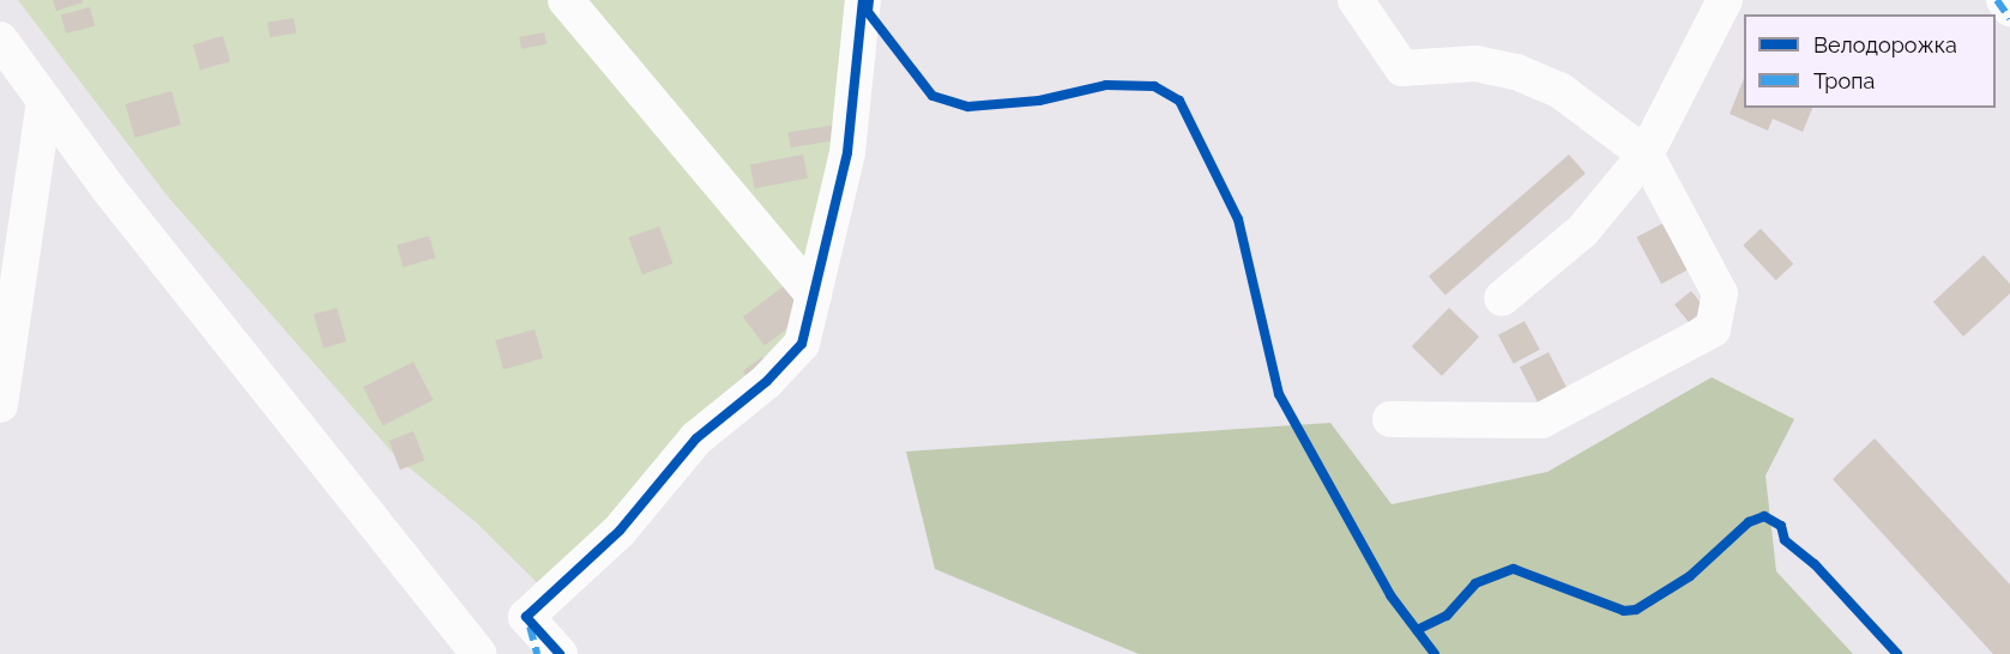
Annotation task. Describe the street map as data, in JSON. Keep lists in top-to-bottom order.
{
  "legend": ["Велодорожка", "Тропа"]
}
